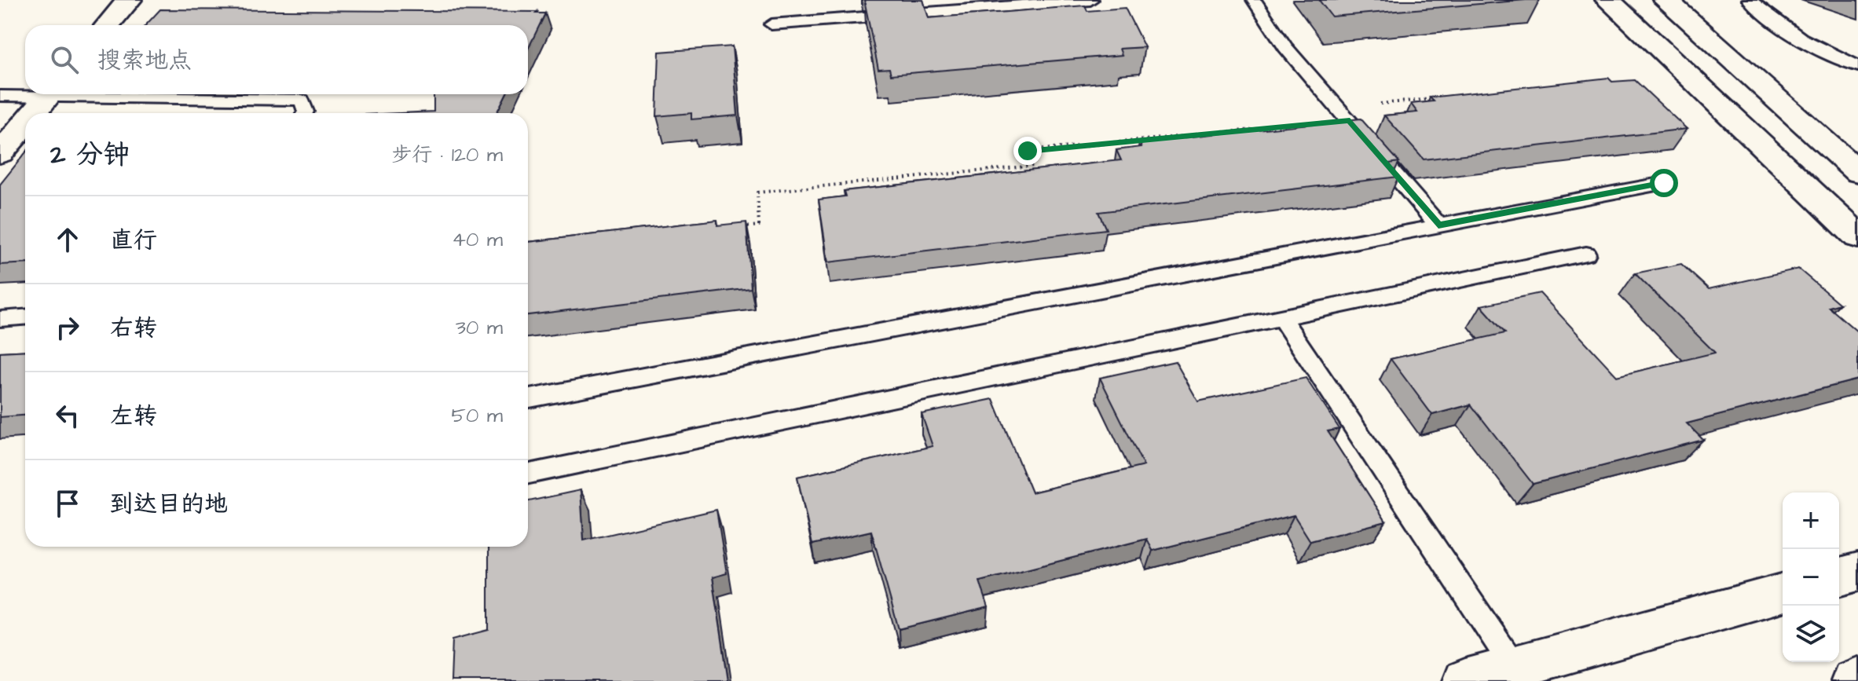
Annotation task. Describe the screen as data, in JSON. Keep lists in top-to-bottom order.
{
  "page": {
    "search": "搜索地点",
    "heading": ["2 分钟", "步行 · 120 m"],
    "list": [
      ["直行", "40 m"],
      ["右转", "30 m"],
      ["左转", "50 m"],
      "到达目的地"
    ],
    "map_buttons": ["+", "−"]
  }
}
